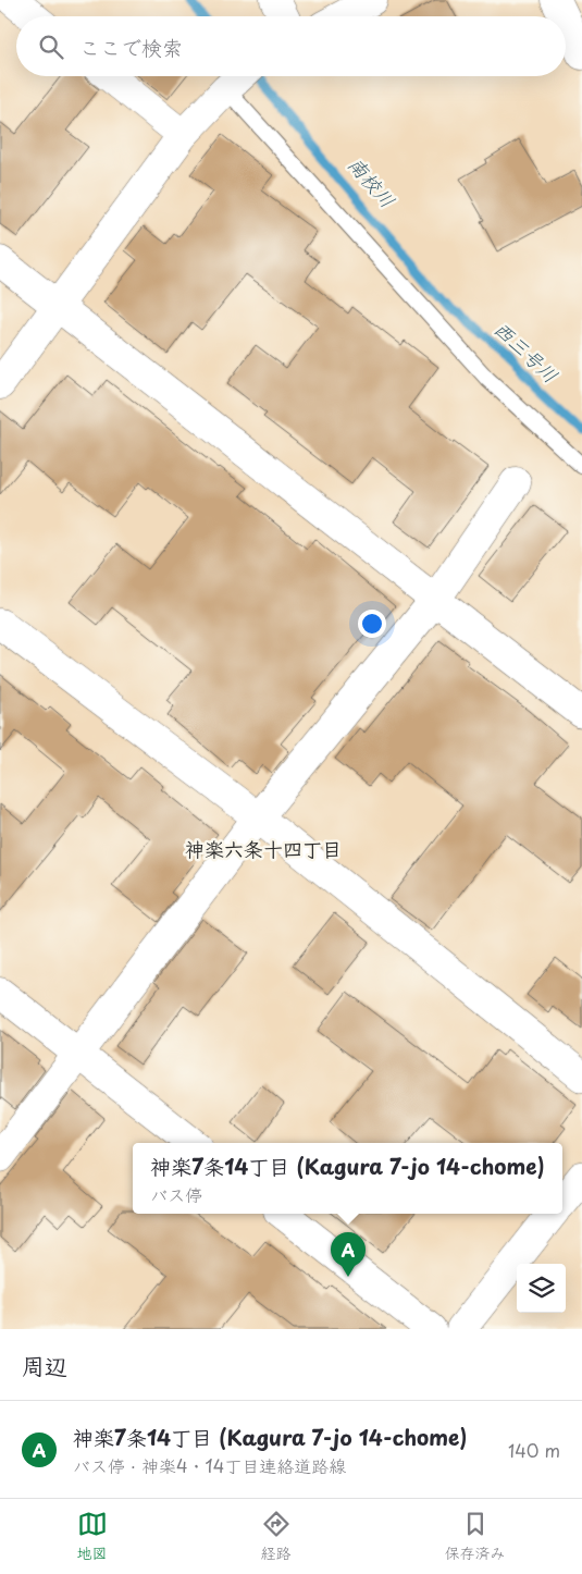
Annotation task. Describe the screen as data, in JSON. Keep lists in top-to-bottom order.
{
  "districts": ["神楽六条十四丁目"],
  "water": ["南校川", "西三号川"],
  "page": {
    "search": "ここで検索",
    "popup": ["神楽7条14丁目 (Kagura 7-jo 14-chome)", "バス停"],
    "pins": "A",
    "heading": "周辺",
    "list": [
      {
        "mark": "A",
        "name": "神楽7条14丁目 (Kagura 7-jo 14-chome)",
        "note": "バス停 · 神楽4・14丁目連絡道路線",
        "value": "140 m"
      }
    ],
    "nav": ["地図", "経路", "保存済み"]
  }
}
